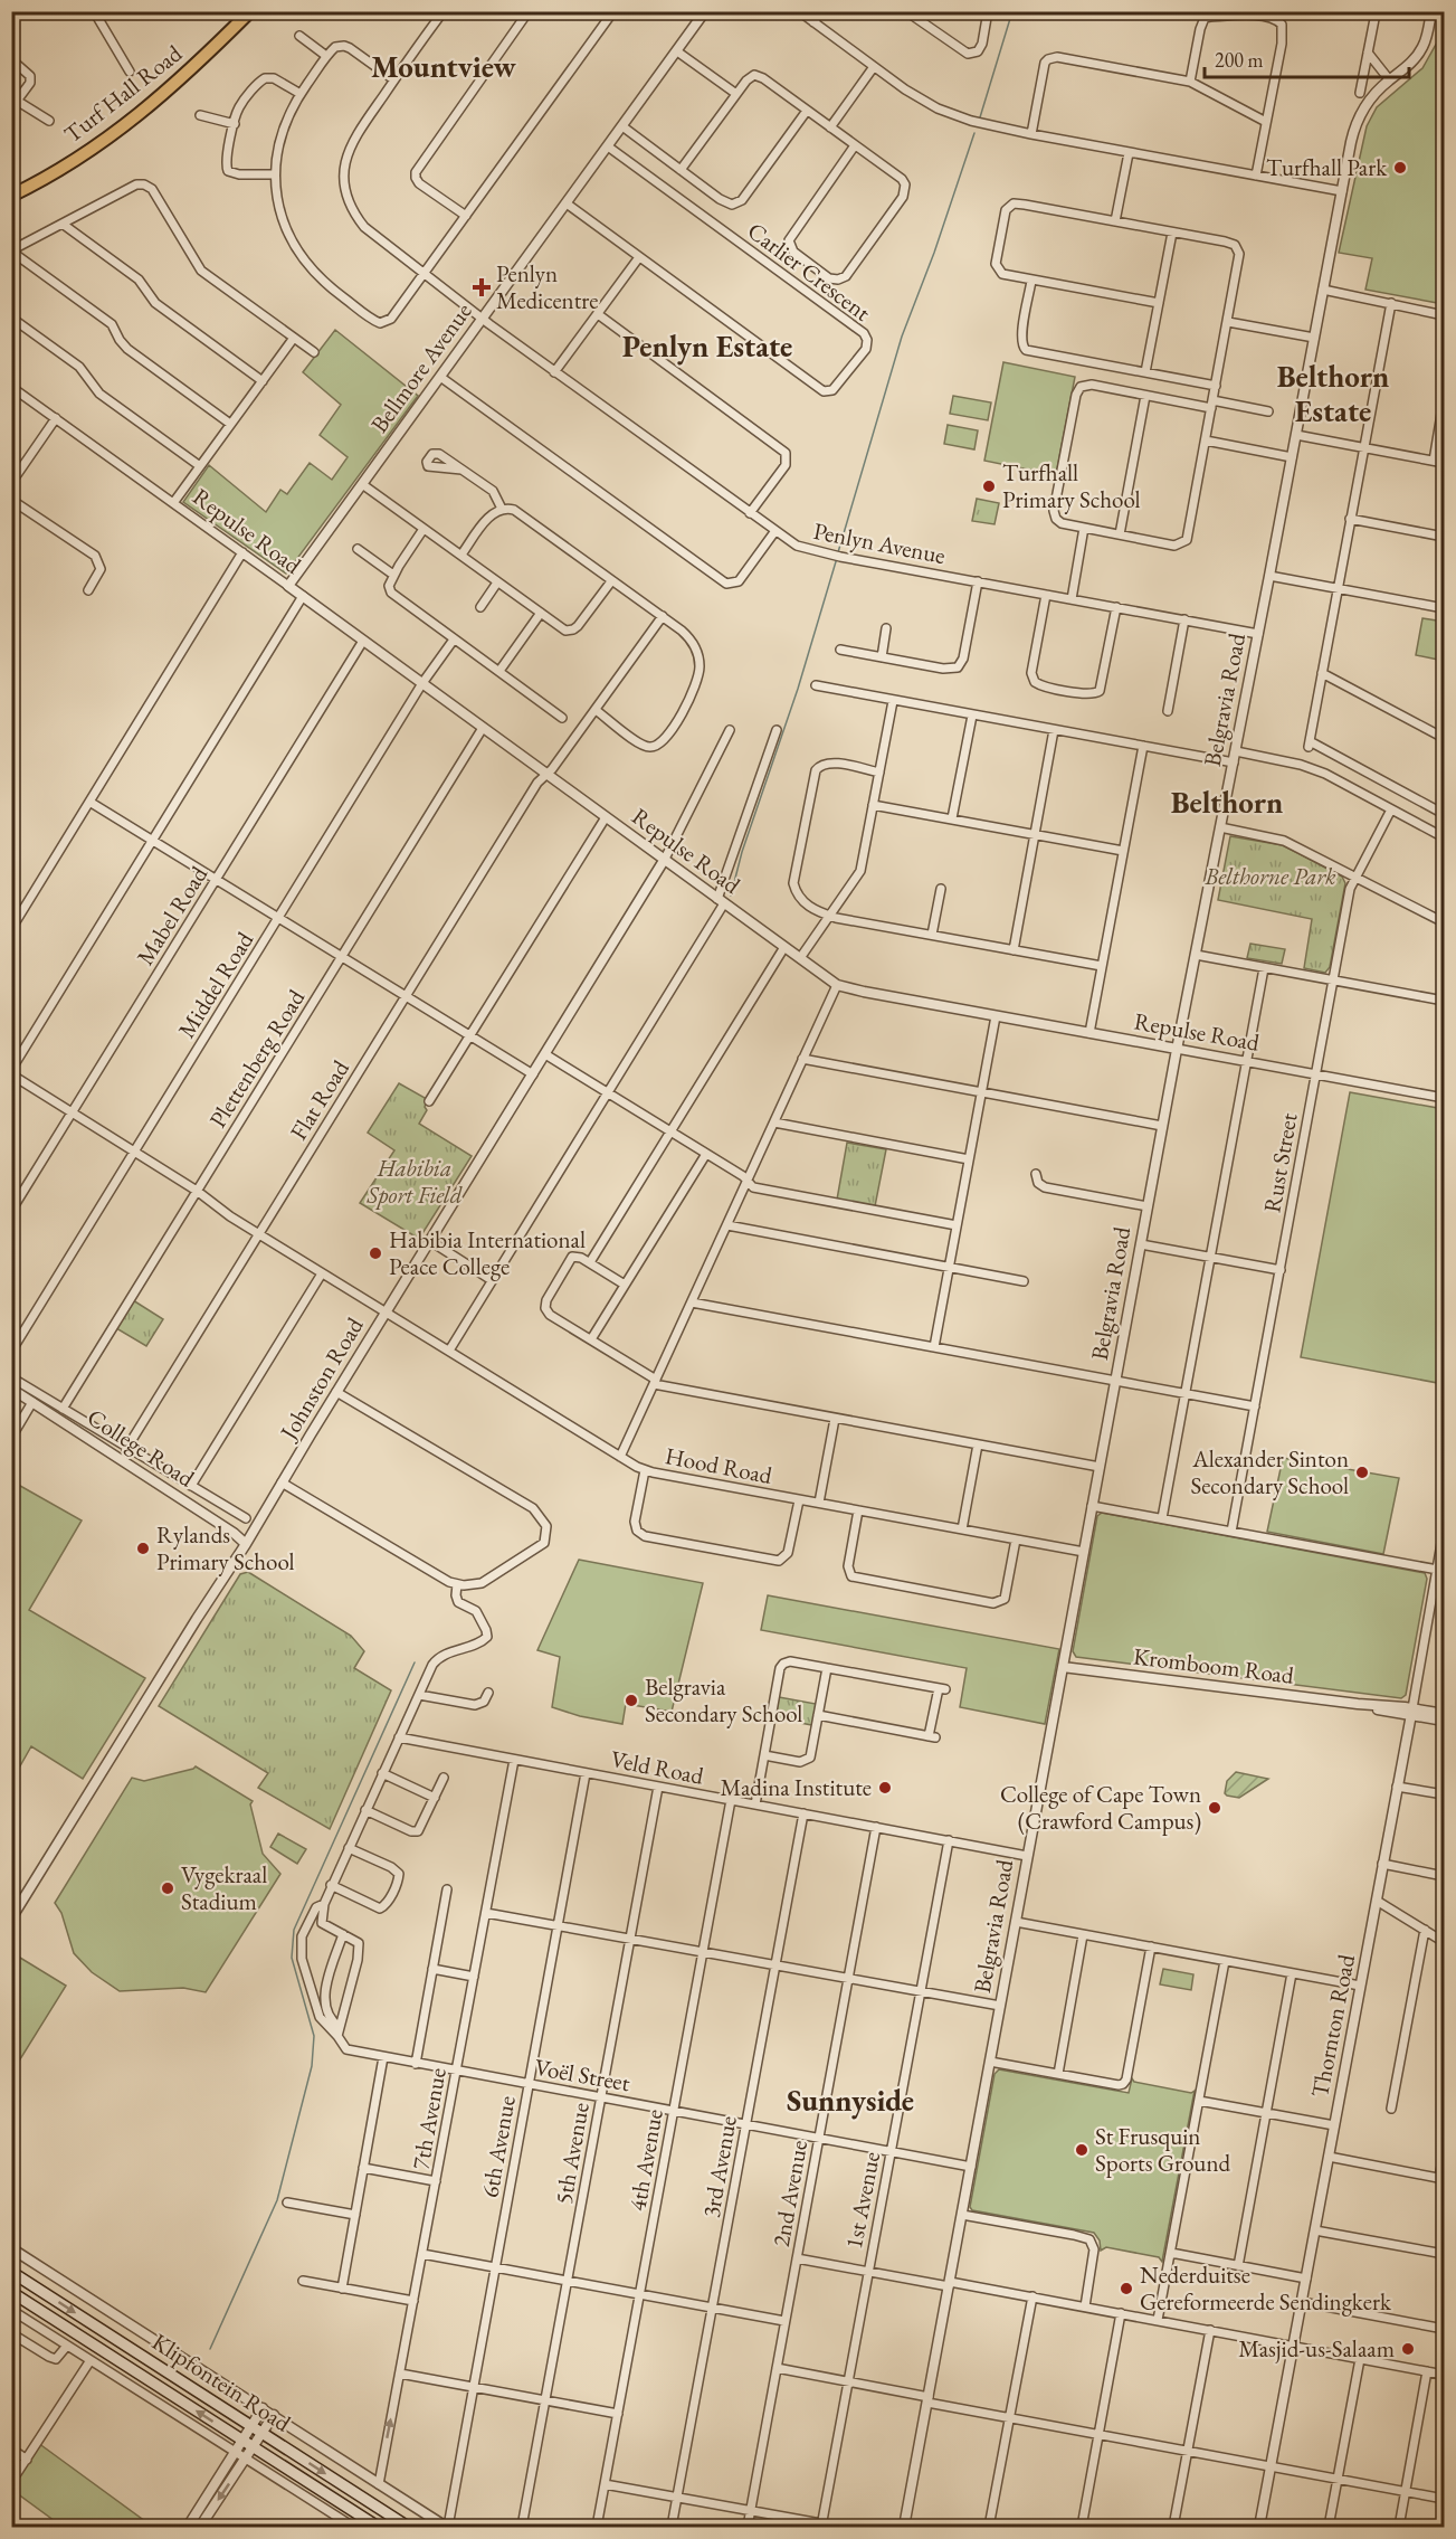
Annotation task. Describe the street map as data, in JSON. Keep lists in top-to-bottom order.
{
  "streets": {
    "main road": ["Turf Hall Road", "Klipfontein Road"],
    "street": [
      "Carlier Crescent",
      "Bellmore Avenue",
      "Repulse Road",
      "Penlyn Avenue",
      "Belgravia Road",
      "Mabel Road",
      "Middel Road",
      "Plettenberg Road",
      "Flat Road",
      "Rust Street",
      "Johnston Road",
      "College Road",
      "Hood Road",
      "Kromboom Road",
      "Veld Road",
      "Thornton Road",
      "Voël Street",
      "7th Avenue",
      "6th Avenue",
      "5th Avenue",
      "4th Avenue",
      "3rd Avenue",
      "2nd Avenue",
      "1st Avenue"
    ]
  },
  "crossings": [
    ["Carlier Crescent", "Bellmore Avenue"],
    ["Bellmore Avenue", "Repulse Road"],
    ["Bellmore Avenue", "Penlyn Avenue"],
    ["Repulse Road", "Belgravia Road"],
    ["Repulse Road", "Mabel Road"],
    ["Repulse Road", "Middel Road"],
    ["Repulse Road", "Plettenberg Road"],
    ["Repulse Road", "Flat Road"],
    ["Repulse Road", "Rust Street"],
    ["Repulse Road", "Johnston Road"],
    ["Penlyn Avenue", "Belgravia Road"],
    ["Belgravia Road", "Hood Road"],
    ["Belgravia Road", "Kromboom Road"],
    ["Belgravia Road", "Veld Road"],
    ["Belgravia Road", "Voël Street"],
    ["Mabel Road", "Hood Road"],
    ["Middel Road", "Hood Road"],
    ["Plettenberg Road", "Hood Road"],
    ["Flat Road", "Hood Road"],
    ["Johnston Road", "College Road"],
    ["Johnston Road", "Hood Road"],
    ["Kromboom Road", "Thornton Road"],
    ["Veld Road", "7th Avenue"],
    ["Veld Road", "6th Avenue"],
    ["Veld Road", "5th Avenue"],
    ["Veld Road", "4th Avenue"],
    ["Veld Road", "3rd Avenue"],
    ["Veld Road", "2nd Avenue"],
    ["Veld Road", "1st Avenue"],
    ["Voël Street", "7th Avenue"],
    ["Voël Street", "6th Avenue"],
    ["Voël Street", "5th Avenue"],
    ["Voël Street", "4th Avenue"],
    ["Voël Street", "3rd Avenue"],
    ["Voël Street", "2nd Avenue"],
    ["Voël Street", "1st Avenue"]
  ],
  "districts": [
    "Mountview",
    "Penlyn Estate",
    "Belthorn Estate",
    "Belthorn",
    "Sunnyside"
  ],
  "parks": ["Belthorne Park", "Habibia Sport Field"],
  "places": {
    "other": [
      "Turfhall Park",
      "Turfhall Primary School",
      "Habibia International Peace College",
      "Alexander Sinton Secondary School",
      "Rylands Primary School",
      "Belgravia Secondary School",
      "Madina Institute",
      "College of Cape Town (Crawford Campus)",
      "Vygekraal Stadium",
      "St Frusquin Sports Ground",
      "Nederduitse Gereformeerde Sendingkerk",
      "Masjid-us-Salaam"
    ],
    "health": ["Penlyn Medicentre"]
  },
  "scale_bar": "200 m"
}
